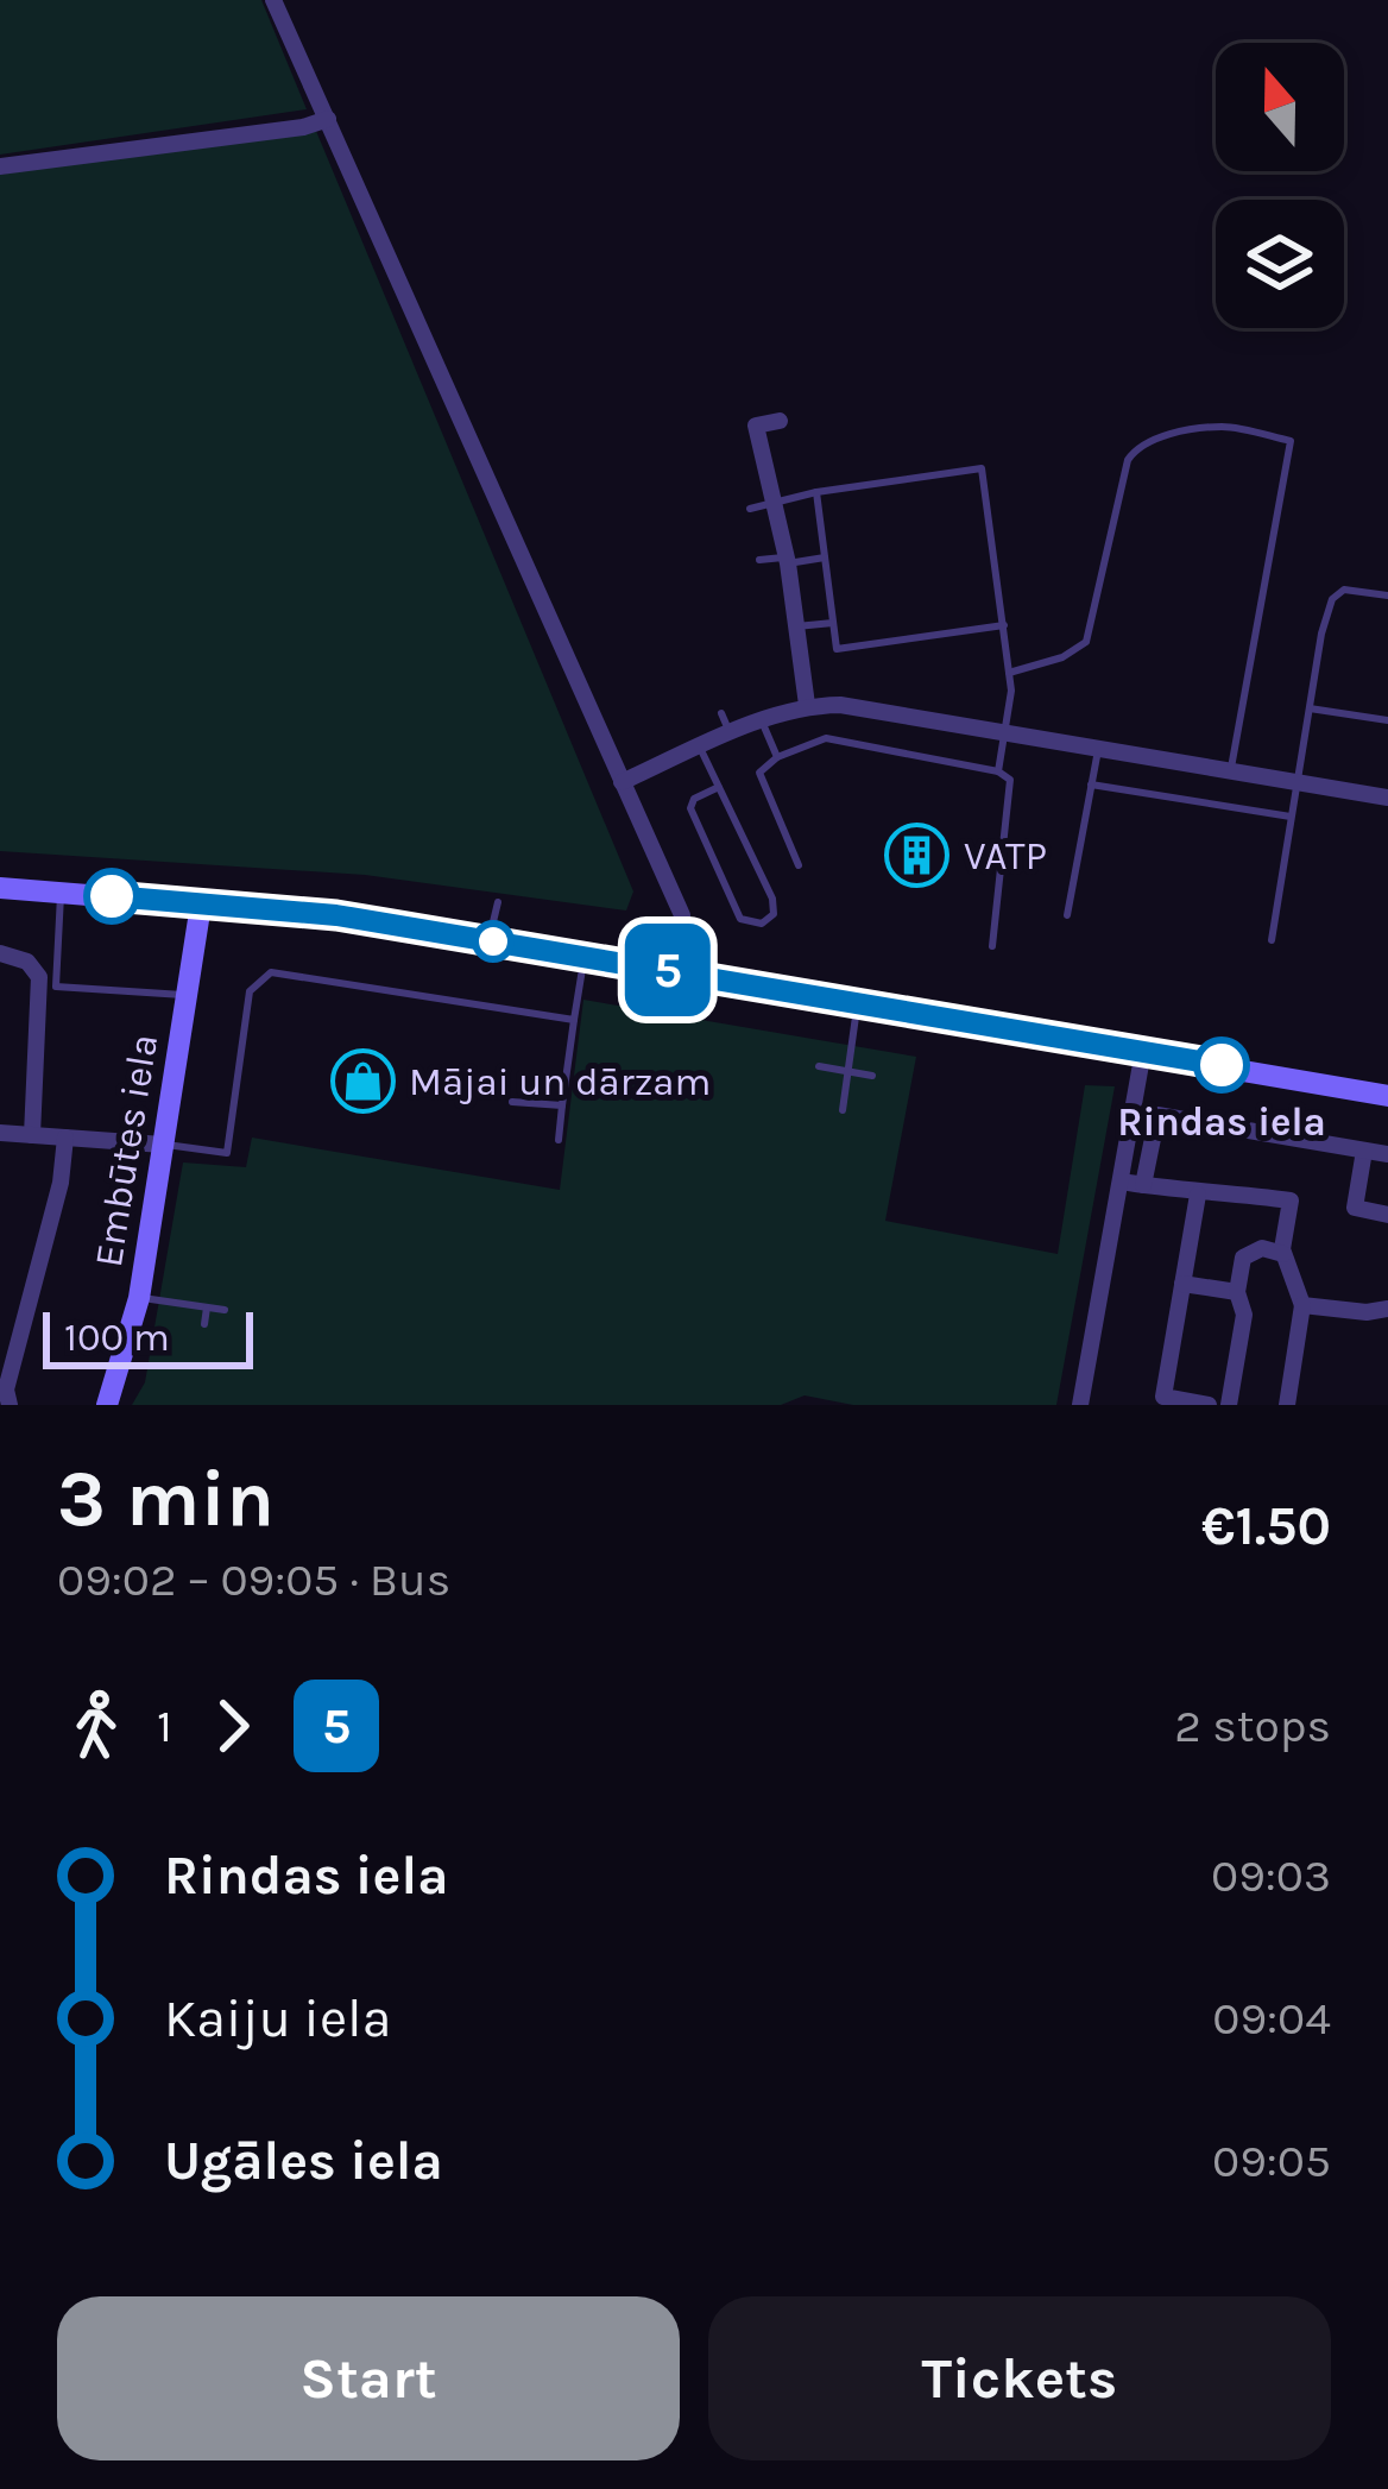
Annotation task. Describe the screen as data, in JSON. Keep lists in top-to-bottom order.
{
  "streets": {
    "street": ["Embūtes iela"]
  },
  "places": {
    "building": ["VATP"],
    "other": ["Rindas iela"],
    "shop": ["Mājai un dārzam"]
  },
  "lines": ["bus line 5"],
  "scale_bar": "100 m",
  "north": "top",
  "page": {
    "on_map": "5",
    "scale": "100 m",
    "heading": ["3 min", "09:02 – 09:05 · Bus", "€1.50"],
    "legs": ["1", "5", "2 stops"],
    "list": [
      {
        "name": "Rindas iela",
        "value": "09:03"
      },
      {
        "name": "Kaiju iela",
        "value": "09:04"
      },
      {
        "name": "Ugāles iela",
        "value": "09:05"
      }
    ],
    "buttons": ["Start", "Tickets"]
  }
}
